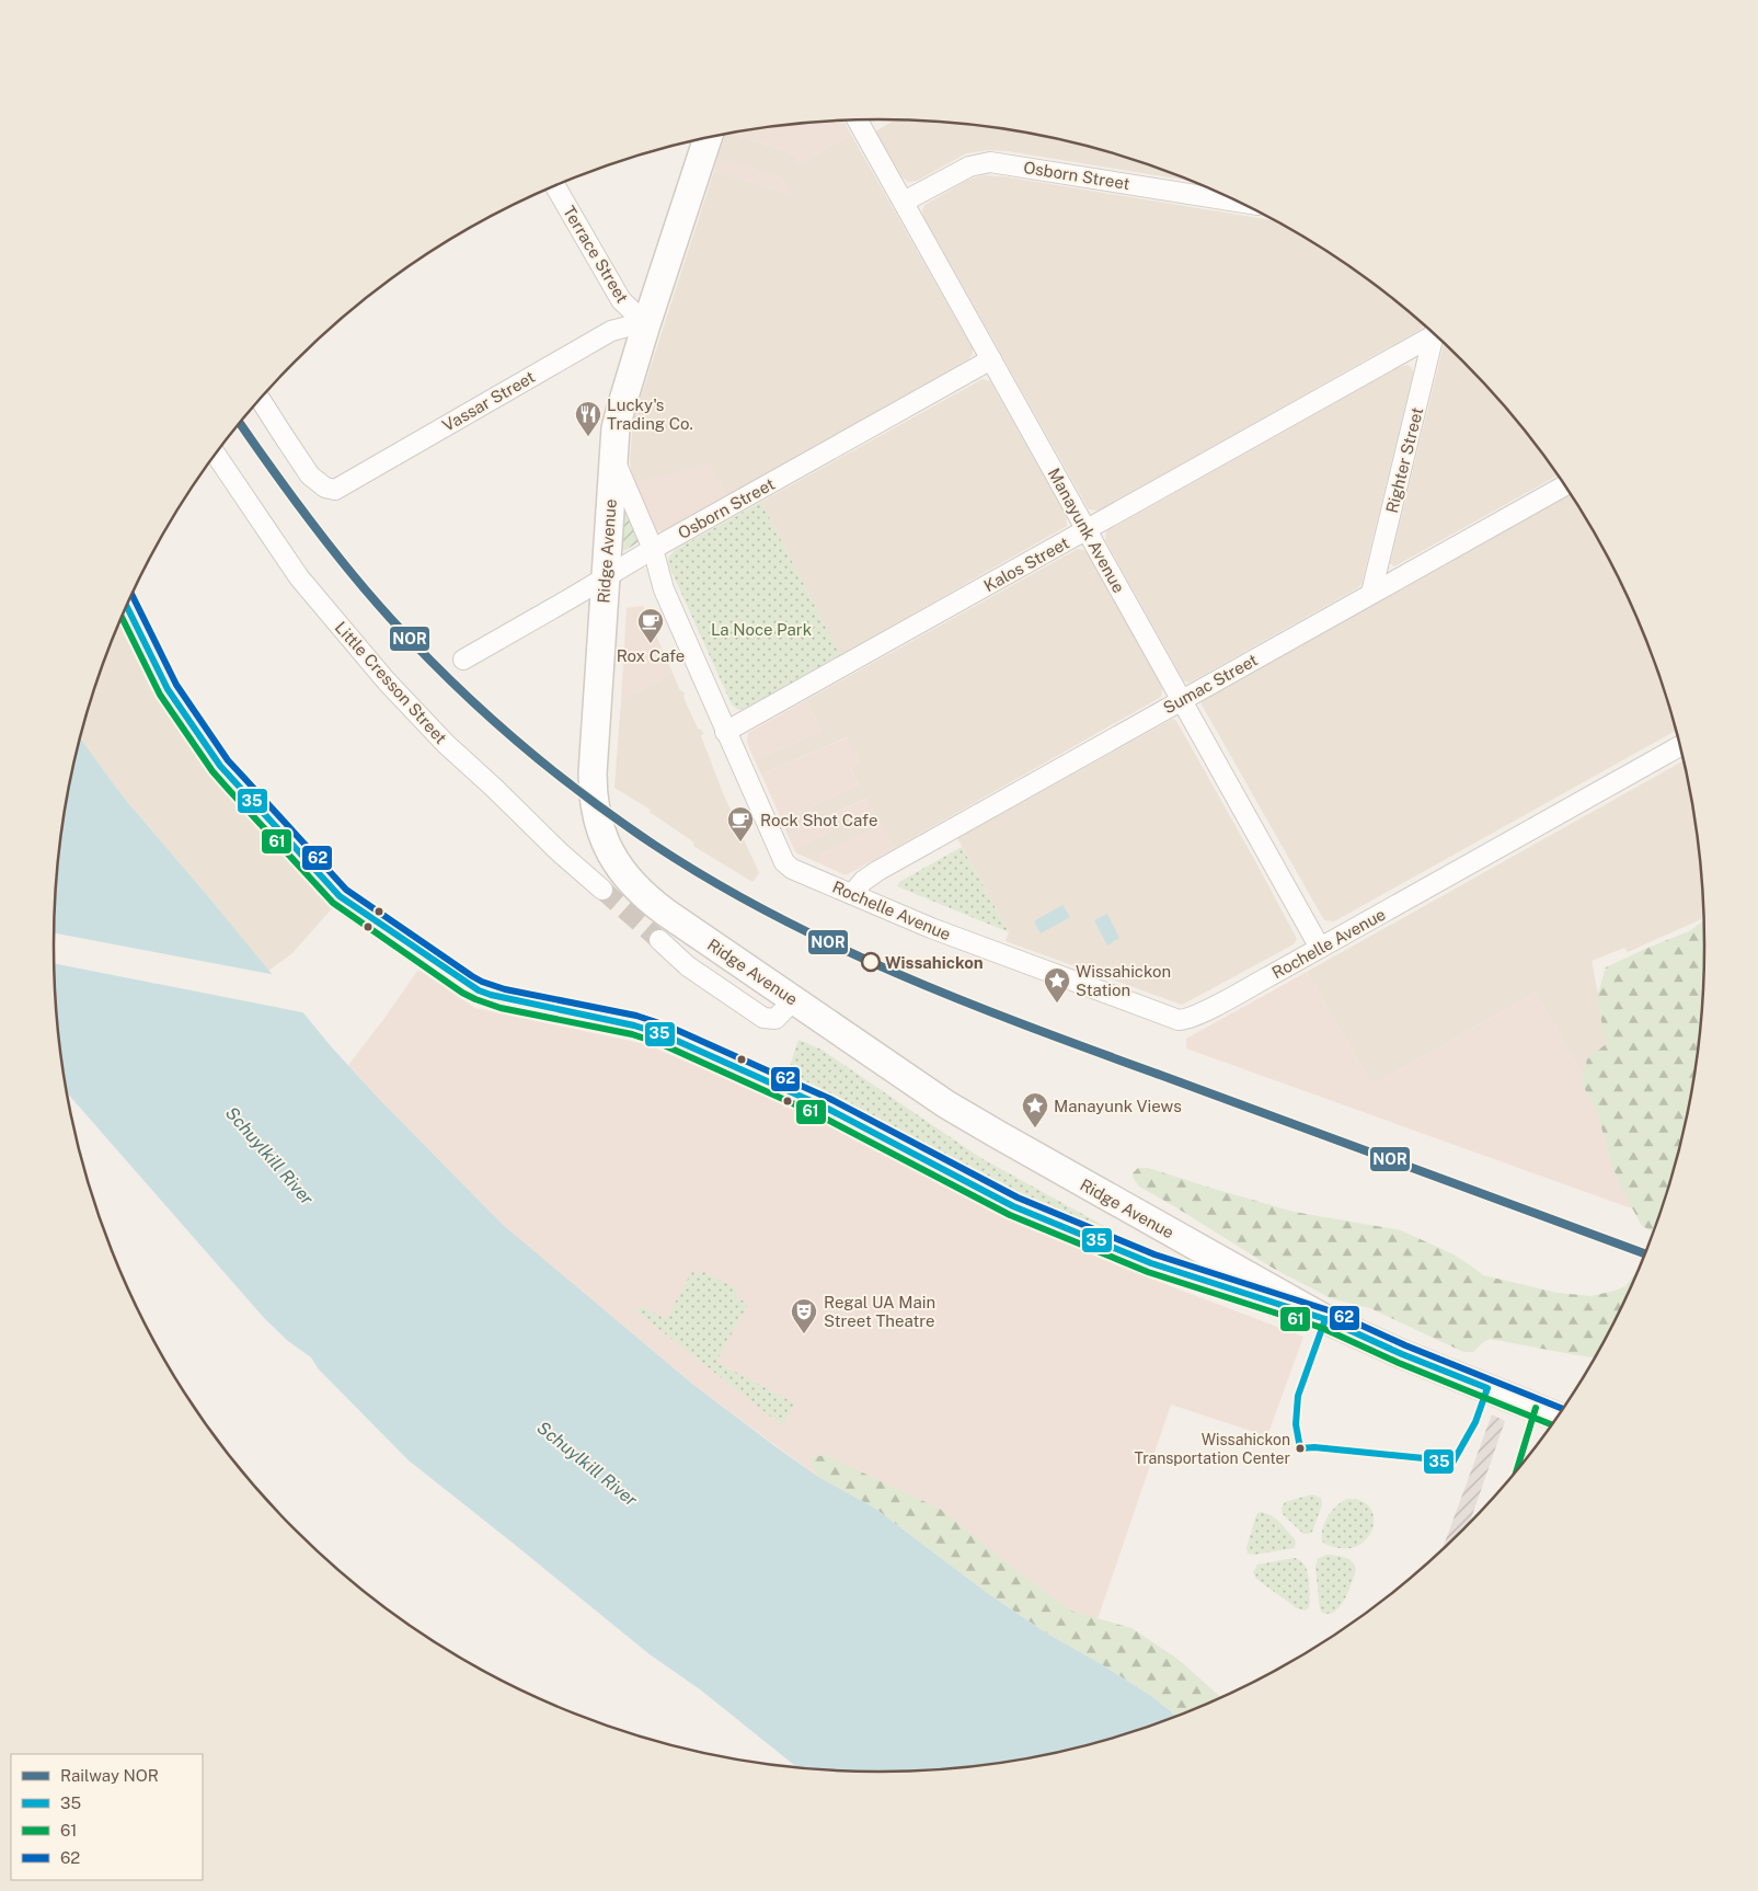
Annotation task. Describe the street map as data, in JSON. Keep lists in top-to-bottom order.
{
  "streets": {
    "main road": ["Ridge Avenue"],
    "street": [
      "Osborn Street",
      "Terrace Street",
      "Vassar Street",
      "Righter Street",
      "Manayunk Avenue",
      "Kalos Street",
      "Little Cresson Street",
      "Sumac Street",
      "Rochelle Avenue"
    ]
  },
  "crossings": [
    ["Osborn Street", "Manayunk Avenue"],
    ["Osborn Street", "Ridge Avenue"],
    ["Osborn Street", "Rochelle Avenue"],
    ["Terrace Street", "Vassar Street"],
    ["Terrace Street", "Ridge Avenue"],
    ["Vassar Street", "Ridge Avenue"],
    ["Righter Street", "Sumac Street"],
    ["Manayunk Avenue", "Kalos Street"],
    ["Manayunk Avenue", "Sumac Street"],
    ["Manayunk Avenue", "Rochelle Avenue"],
    ["Ridge Avenue", "Rochelle Avenue"],
    ["Kalos Street", "Rochelle Avenue"],
    ["Sumac Street", "Rochelle Avenue"]
  ],
  "water": ["Schuylkill River"],
  "parks": ["La Noce Park"],
  "places": {
    "restaurant": ["Lucky's Trading Co."],
    "cafe": ["Rox Cafe", "Rock Shot Cafe"],
    "other": ["Wissahickon", "Wissahickon Transportation Center"],
    "place": ["Wissahickon Station", "Manayunk Views"],
    "theatre": ["Regal UA Main Street Theatre"]
  },
  "lines": [
    "rail line NOR",
    "transit line 62",
    "transit line 35",
    "transit line 61"
  ],
  "legend": [
    "Railway NOR",
    "35",
    "61",
    "62"
  ]
}
